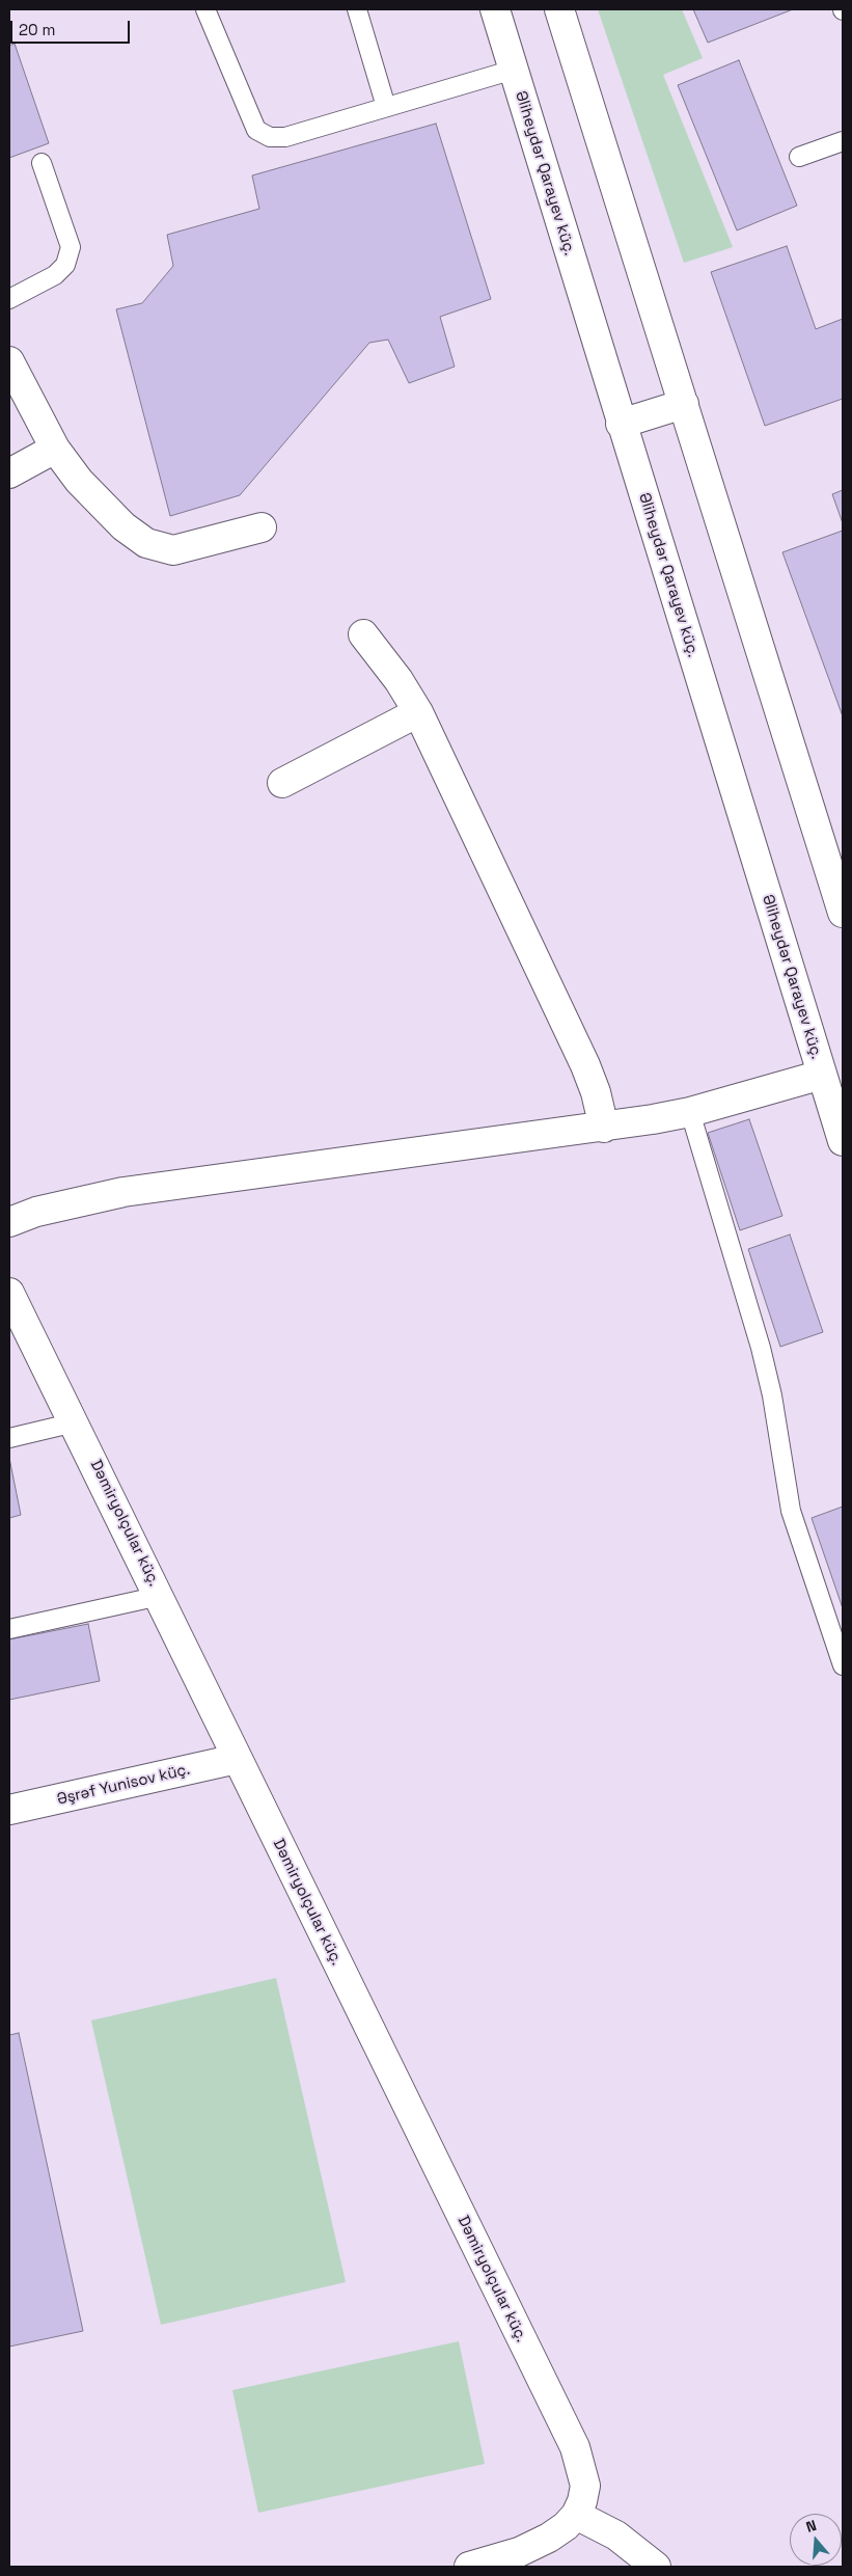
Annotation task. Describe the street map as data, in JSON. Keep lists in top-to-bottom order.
{
  "streets": {
    "street": ["Əliheydər Qarayev küç.", "Dəmiryolçular küç.", "Əşrəf Yunisov küç."]
  },
  "crossings": [
    ["Dəmiryolçular küç.", "Əşrəf Yunisov küç."]
  ],
  "scale_bar": "20 m",
  "north": "top"
}
